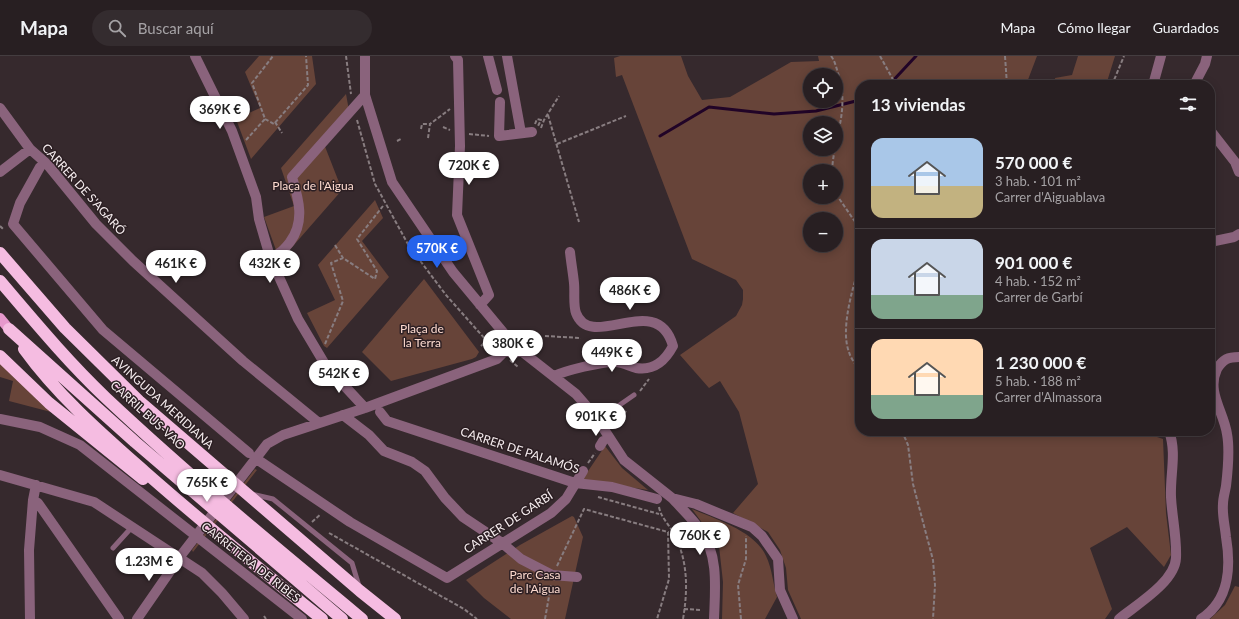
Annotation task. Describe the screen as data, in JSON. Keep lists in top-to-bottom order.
{
  "streets": {
    "highway": ["AVINGUDA MERIDIANA", "CARRIL BUS-VAO"],
    "street": [
      "CARRER DE S'AGARÓ",
      "CARRER DE PALAMÓS",
      "CARRER DE GARBÍ",
      "CARRETERA DE RIBES"
    ]
  },
  "crossings": [
    ["AVINGUDA MERIDIANA", "CARRER DE GARBÍ"],
    ["CARRER DE PALAMÓS", "CARRER DE GARBÍ"]
  ],
  "parks": ["Plaça de l'Aigua", "Plaça de la Terra", "Parc Casa de l'Aigua"],
  "page": {
    "header": "Mapa",
    "search": "Buscar aquí",
    "nav": ["Mapa", "Cómo llegar", "Guardados"],
    "map_buttons": ["+", "−"],
    "heading": "13 viviendas",
    "price": [
      "369K €",
      "720K €",
      "570K €",
      "461K €",
      "432K €",
      "486K €",
      "380K €",
      "449K €",
      "542K €",
      "901K €",
      "765K €",
      "760K €",
      "1.23M €"
    ],
    "list": [
      {
        "name": "570 000 €",
        "note": "3 hab. · 101 m² · Carrer d'Aiguablava"
      },
      {
        "name": "901 000 €",
        "note": "4 hab. · 152 m² · Carrer de Garbí"
      },
      {
        "name": "1 230 000 €",
        "note": "5 hab. · 188 m² · Carrer d'Almassora"
      }
    ]
  }
}
